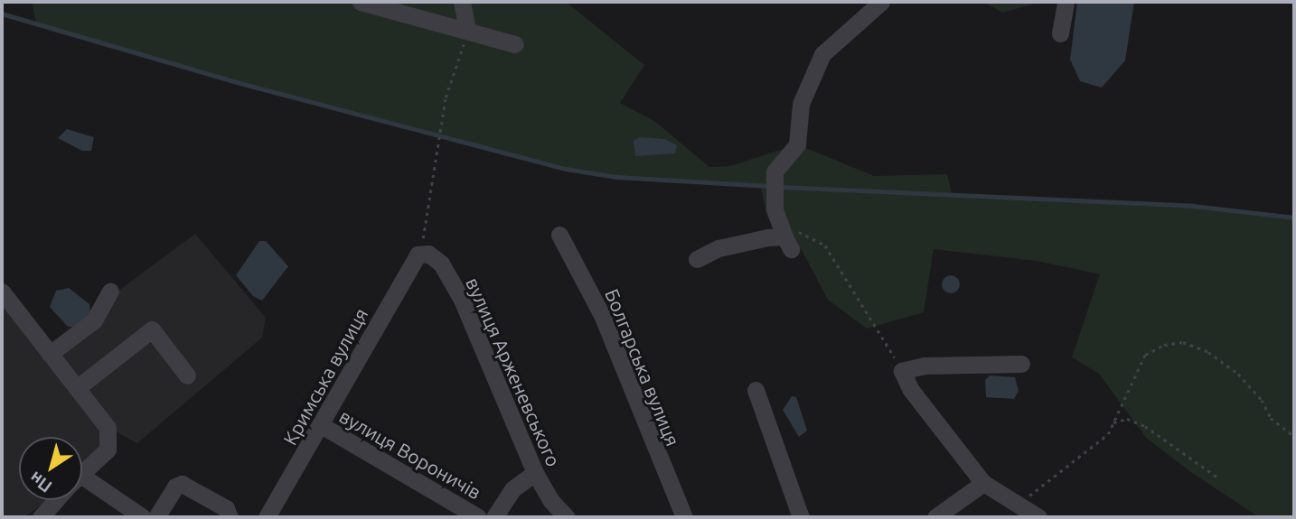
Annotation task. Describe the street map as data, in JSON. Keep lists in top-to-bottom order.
{
  "streets": {
    "street": [
      "Болгарська вулиця",
      "вулиця Арженевського",
      "Кримська вулиця",
      "вулиця Вороничів"
    ]
  },
  "crossings": [
    ["вулиця Арженевського", "Кримська вулиця"],
    ["Кримська вулиця", "вулиця Вороничів"]
  ],
  "north": "bottom left"
}
